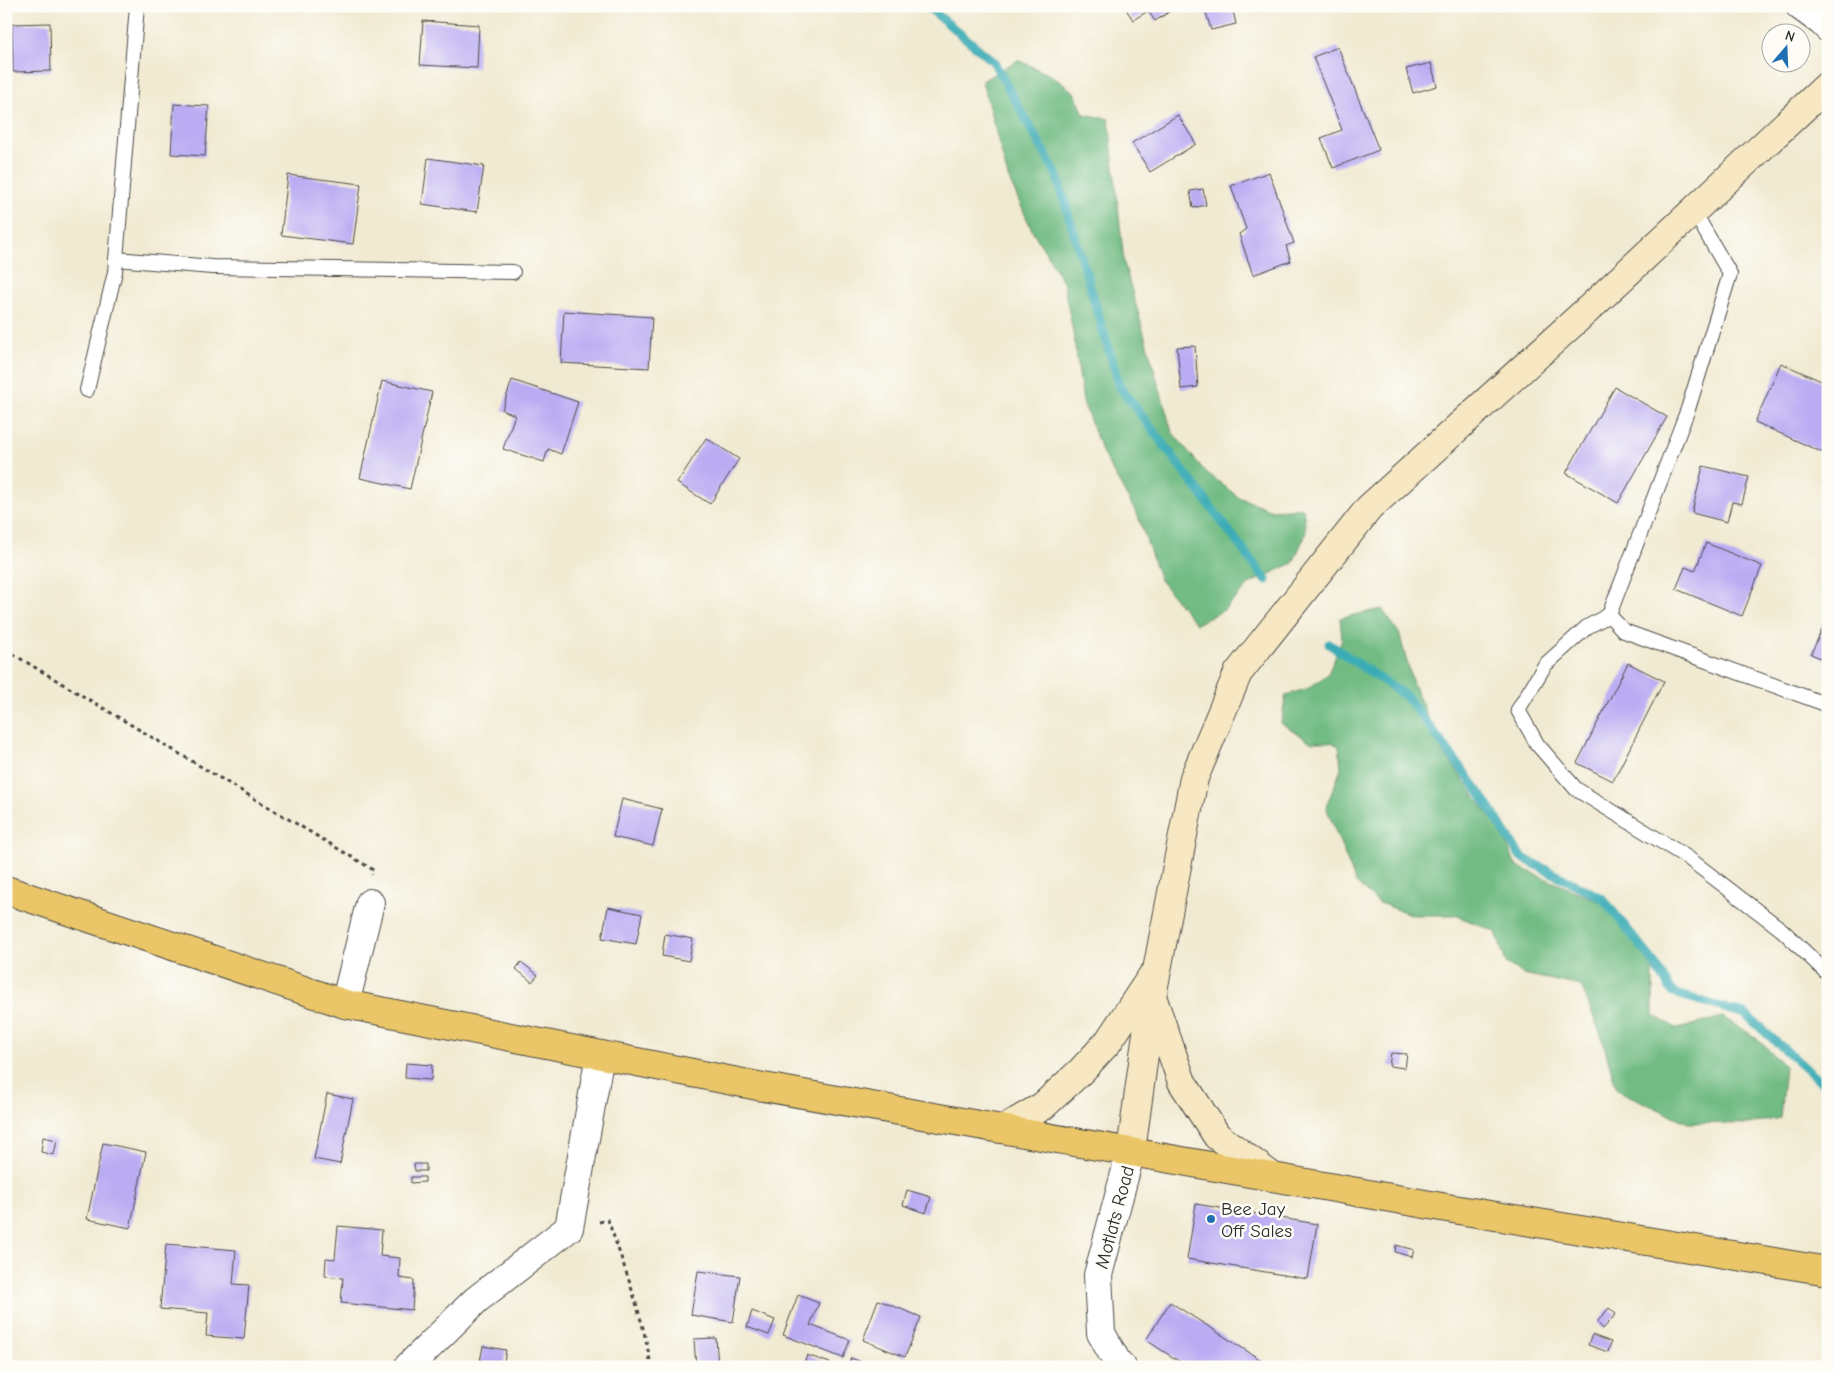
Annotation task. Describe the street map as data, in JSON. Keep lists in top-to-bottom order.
{
  "streets": {
    "street": ["Motlats Road"]
  },
  "places": ["Bee Jay Off Sales"],
  "north": "top"
}
